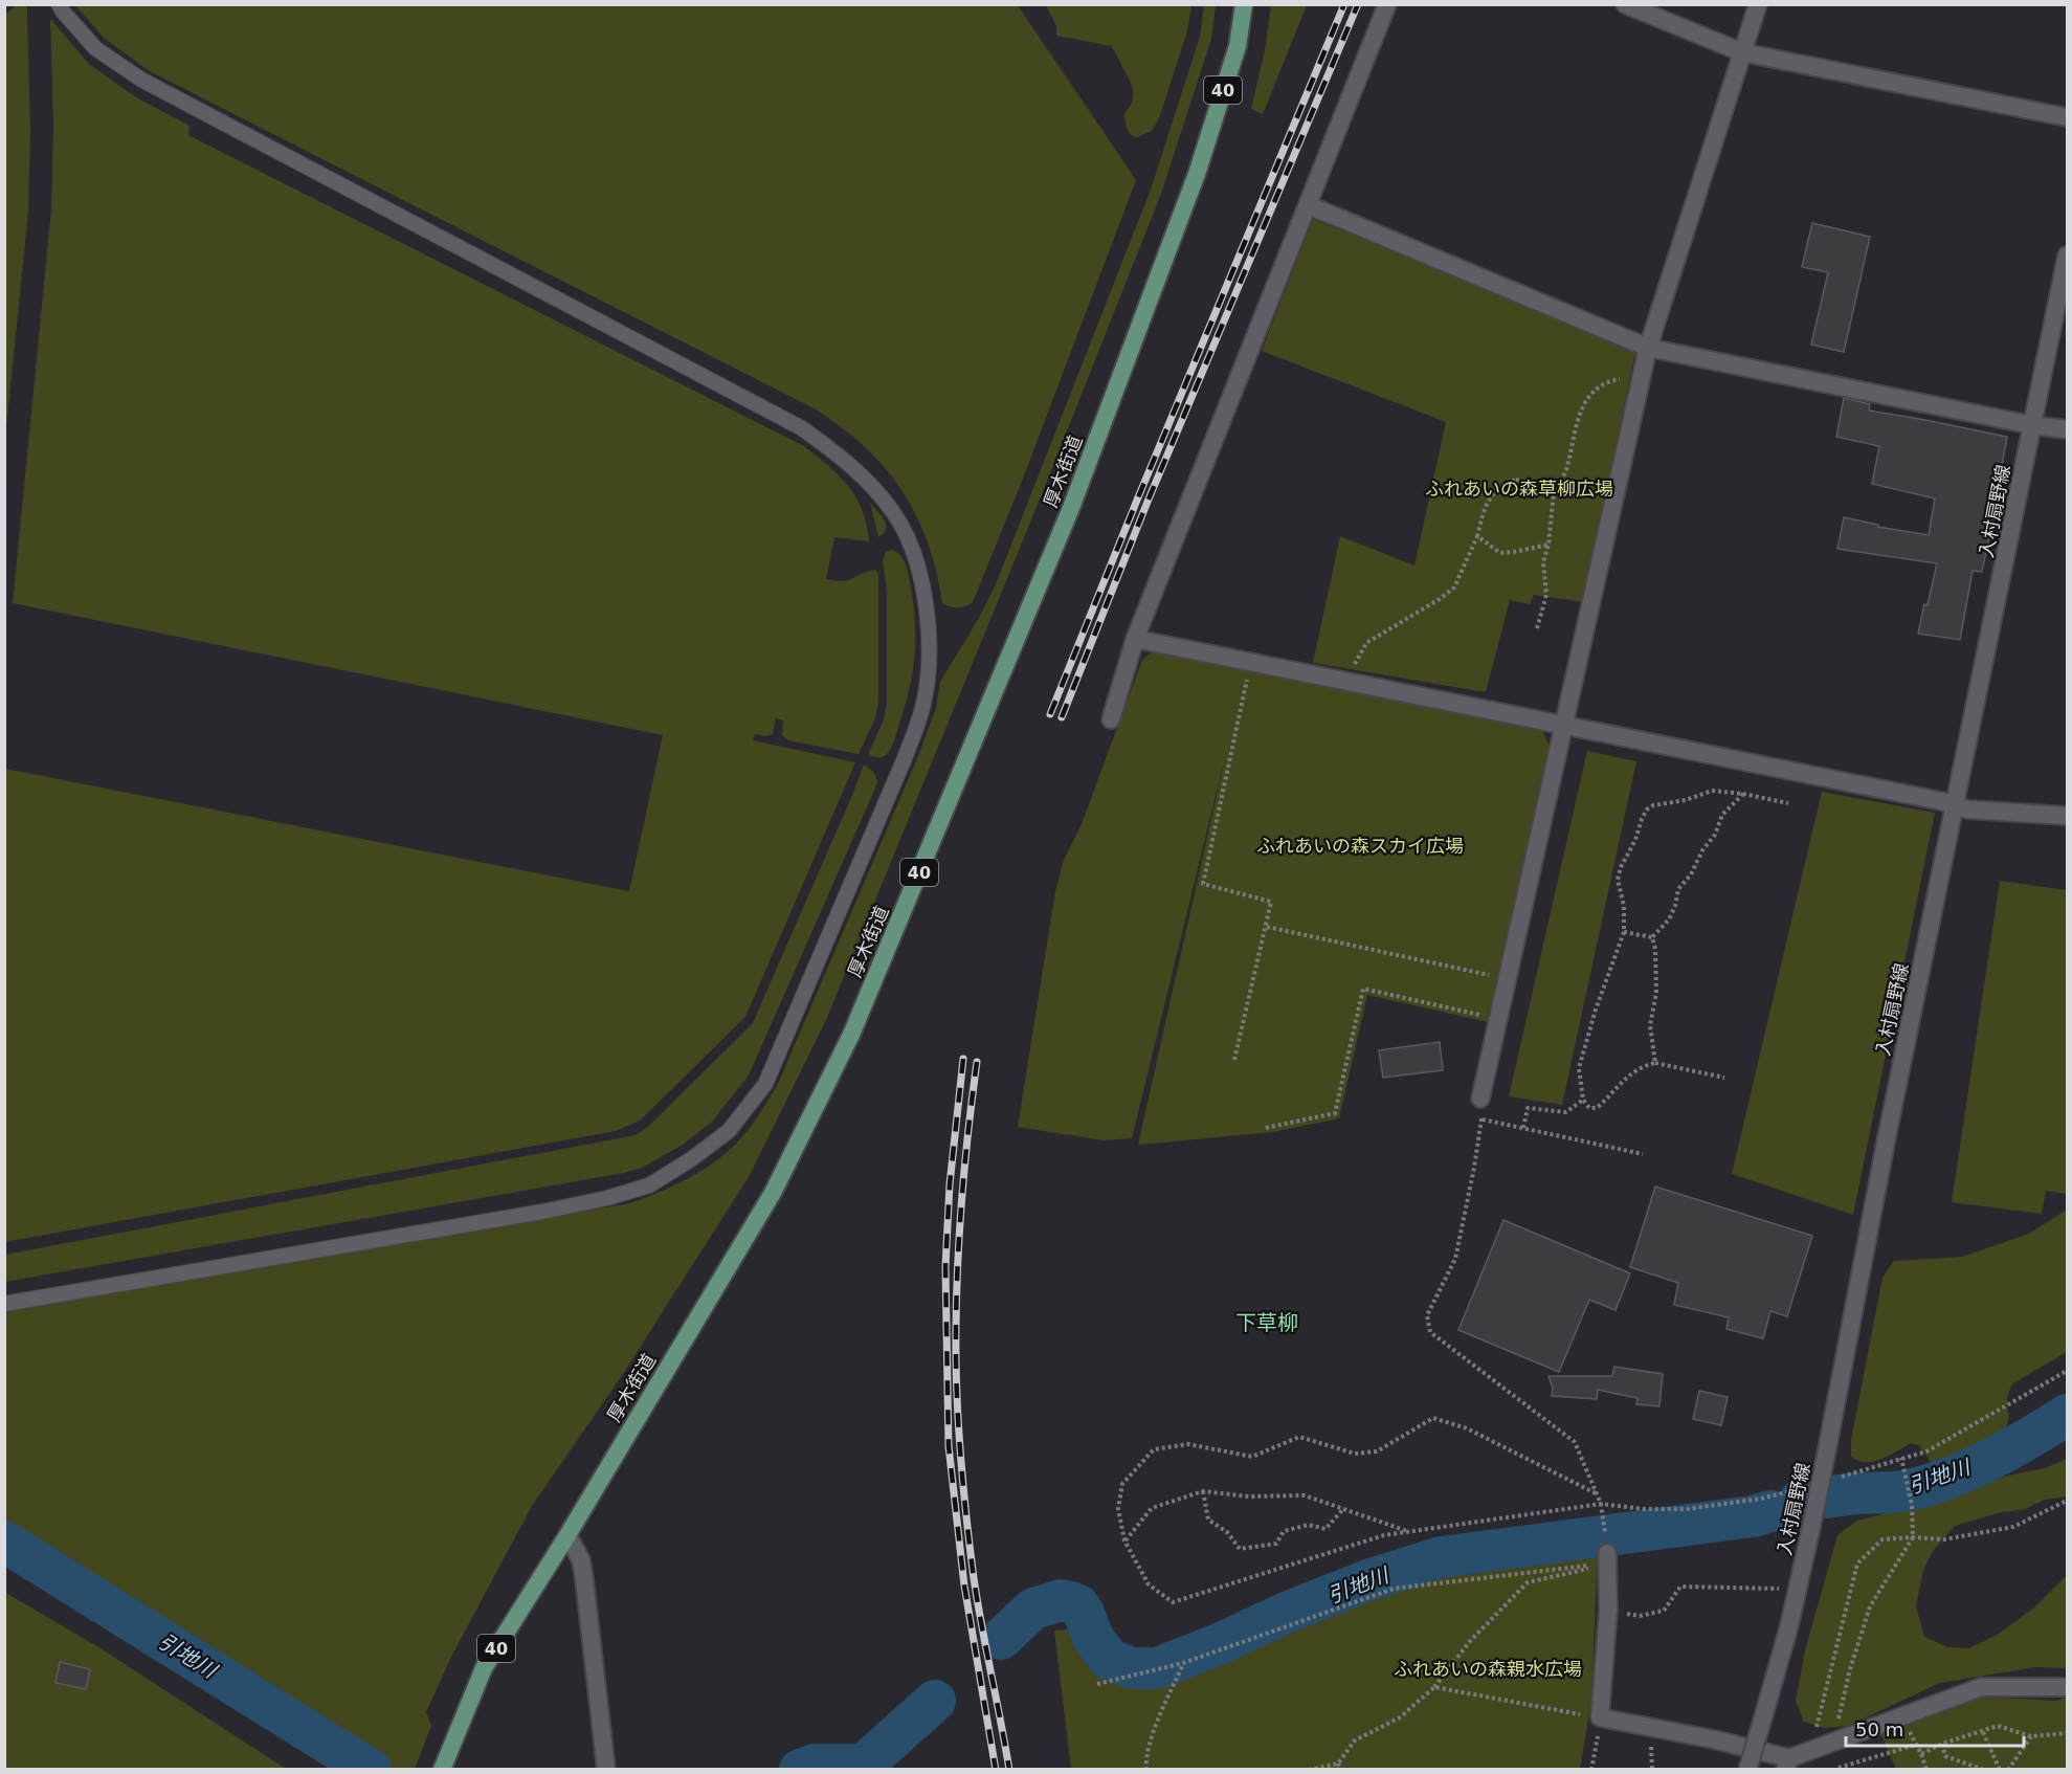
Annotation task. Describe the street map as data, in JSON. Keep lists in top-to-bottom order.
{
  "streets": {
    "main road": ["40", "厚木街道"],
    "street": ["入村扇野線"]
  },
  "districts": ["下草柳"],
  "water": ["引地川"],
  "parks": ["ふれあいの森草柳広場", "ふれあいの森スカイ広場", "ふれあいの森親水広場"],
  "scale_bar": "50 m"
}
